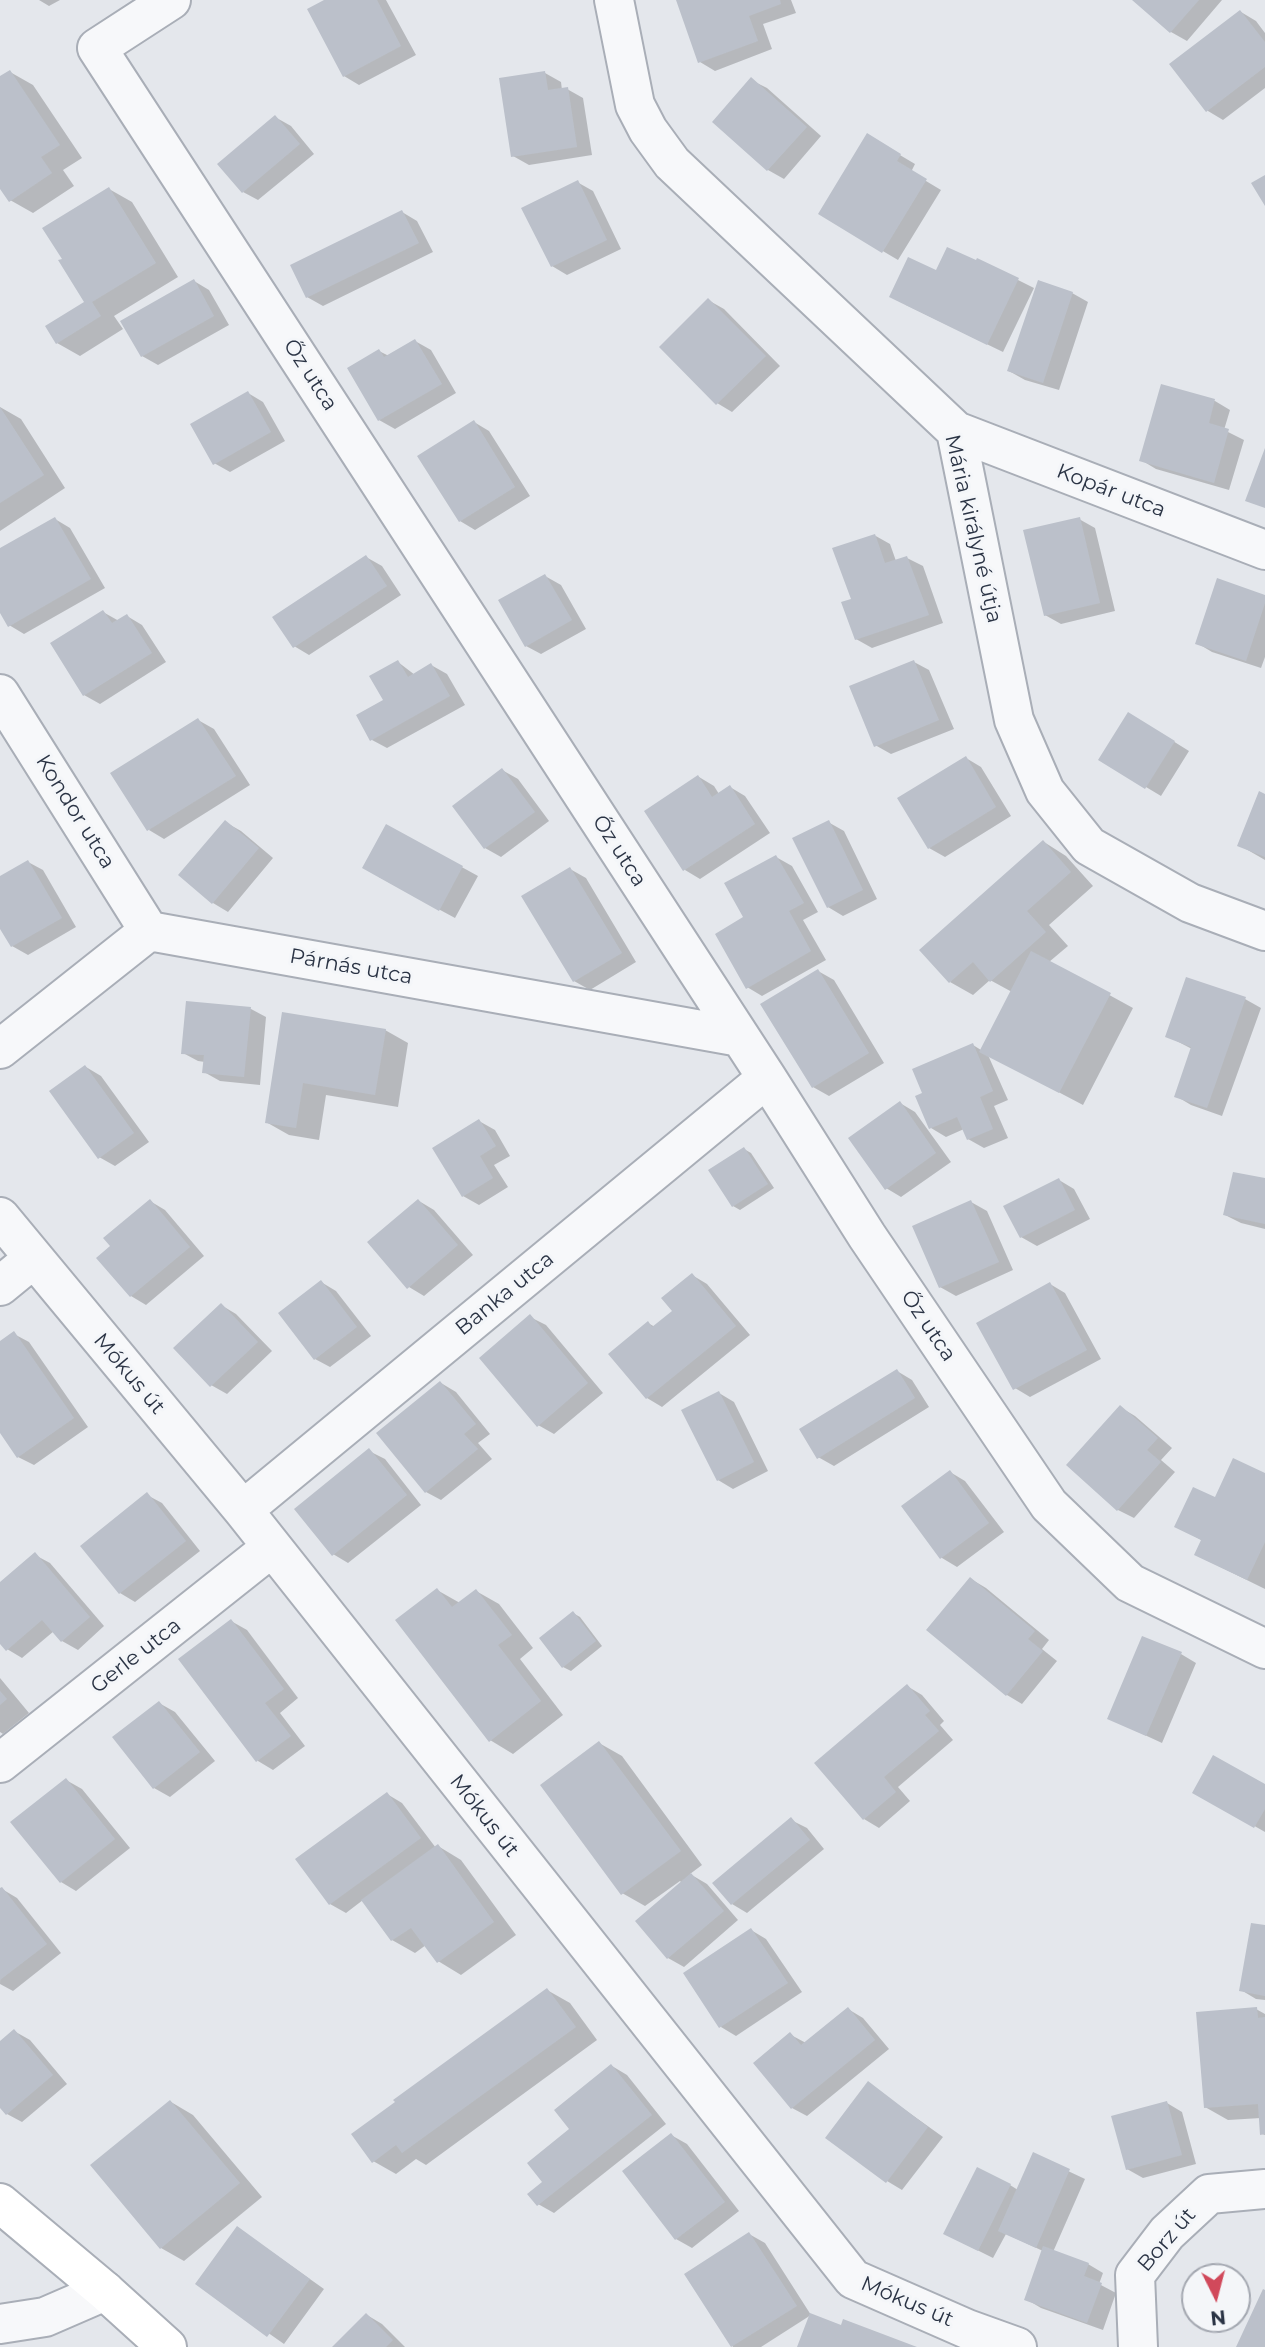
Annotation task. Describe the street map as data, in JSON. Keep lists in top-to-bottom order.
{
  "streets": {
    "street": [
      "Őz utca",
      "Kopár utca",
      "Mária királyné útja",
      "Kondor utca",
      "Párnás utca",
      "Banka utca",
      "Mókus út",
      "Gerle utca",
      "Borz út"
    ]
  },
  "crossings": [
    ["Őz utca", "Párnás utca"],
    ["Őz utca", "Banka utca"],
    ["Kopár utca", "Mária királyné útja"],
    ["Kondor utca", "Párnás utca"],
    ["Banka utca", "Mókus út"],
    ["Mókus út", "Gerle utca"]
  ],
  "north": "bottom"
}
